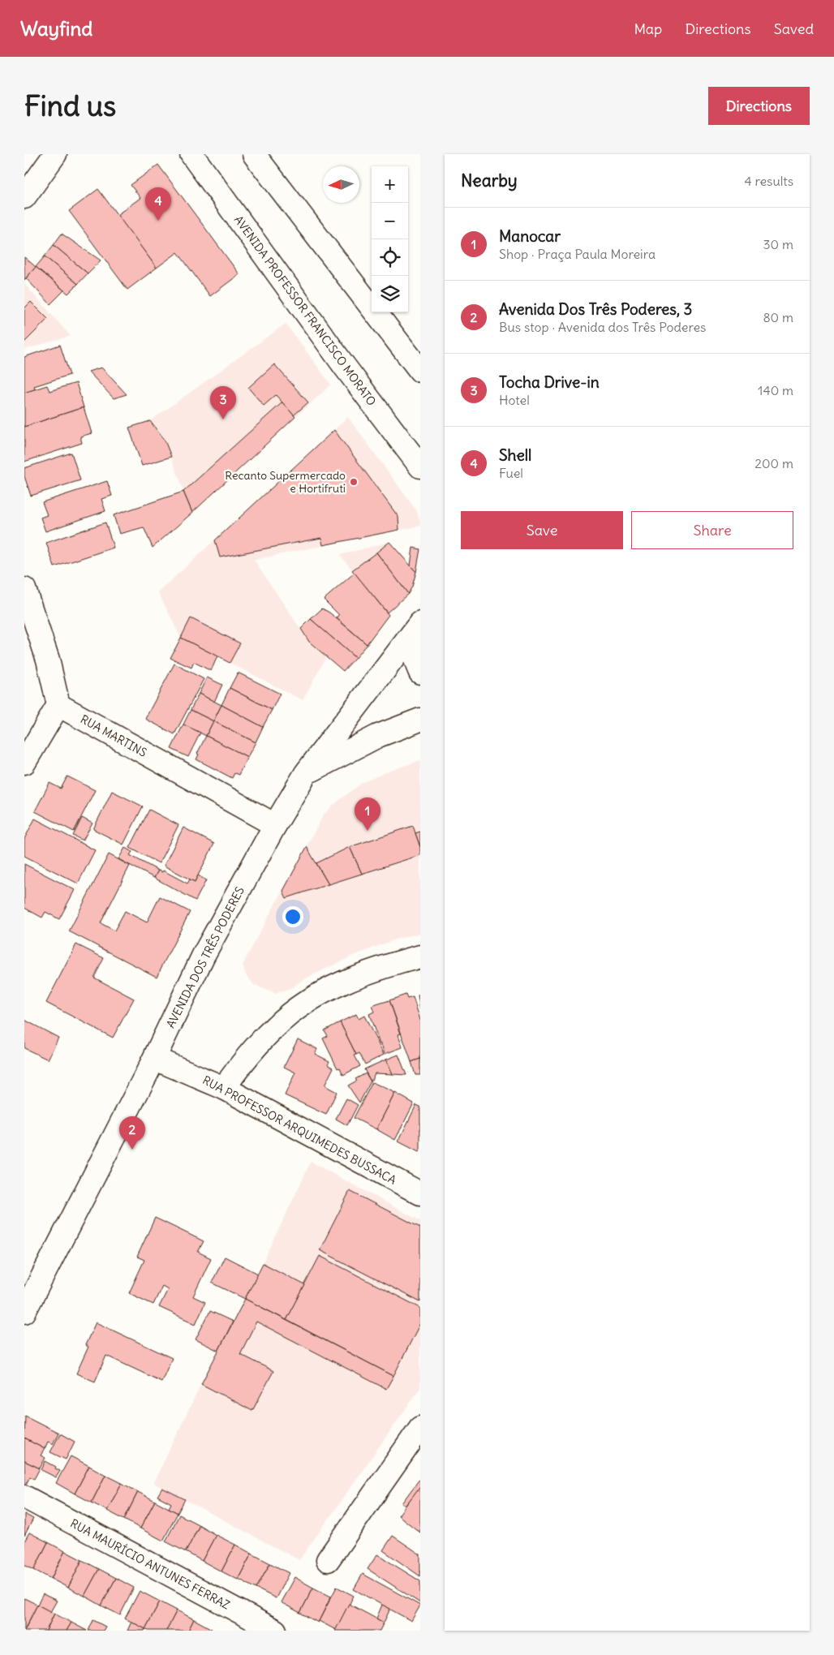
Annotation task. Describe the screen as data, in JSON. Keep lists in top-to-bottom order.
{
  "streets": {
    "main road": [
      "AVENIDA PROFESSOR FRANCISCO MORATO",
      "RUA MARTINS",
      "AVENIDA DOS TRÊS PODERES",
      "RUA PROFESSOR ARQUIMEDES BUSSACA",
      "RUA MAURÍCIO ANTUNES FERRAZ"
    ]
  },
  "crossings": [
    ["RUA MARTINS", "AVENIDA DOS TRÊS PODERES"],
    ["AVENIDA DOS TRÊS PODERES", "RUA PROFESSOR ARQUIMEDES BUSSACA"]
  ],
  "places": ["Recanto Supermercado e Hortifruti"],
  "north": "left",
  "page": {
    "header": "Wayfind",
    "nav": ["Map", "Directions", "Saved"],
    "buttons": [
      "Directions",
      ["Save", "Share"]
    ],
    "title": "Find us",
    "heading": ["Nearby", "4 results"],
    "map_buttons": ["+", "−"],
    "pins": [
      "4",
      "3",
      "1",
      "2"
    ],
    "list": [
      {
        "mark": "1",
        "name": "Manocar",
        "note": "Shop · Praça Paula Moreira",
        "value": "30 m"
      },
      {
        "mark": "2",
        "name": "Avenida Dos Três Poderes, 3",
        "note": "Bus stop · Avenida dos Três Poderes",
        "value": "80 m"
      },
      {
        "mark": "3",
        "name": "Tocha Drive-in",
        "note": "Hotel",
        "value": "140 m"
      },
      {
        "mark": "4",
        "name": "Shell",
        "note": "Fuel",
        "value": "200 m"
      }
    ]
  }
}
